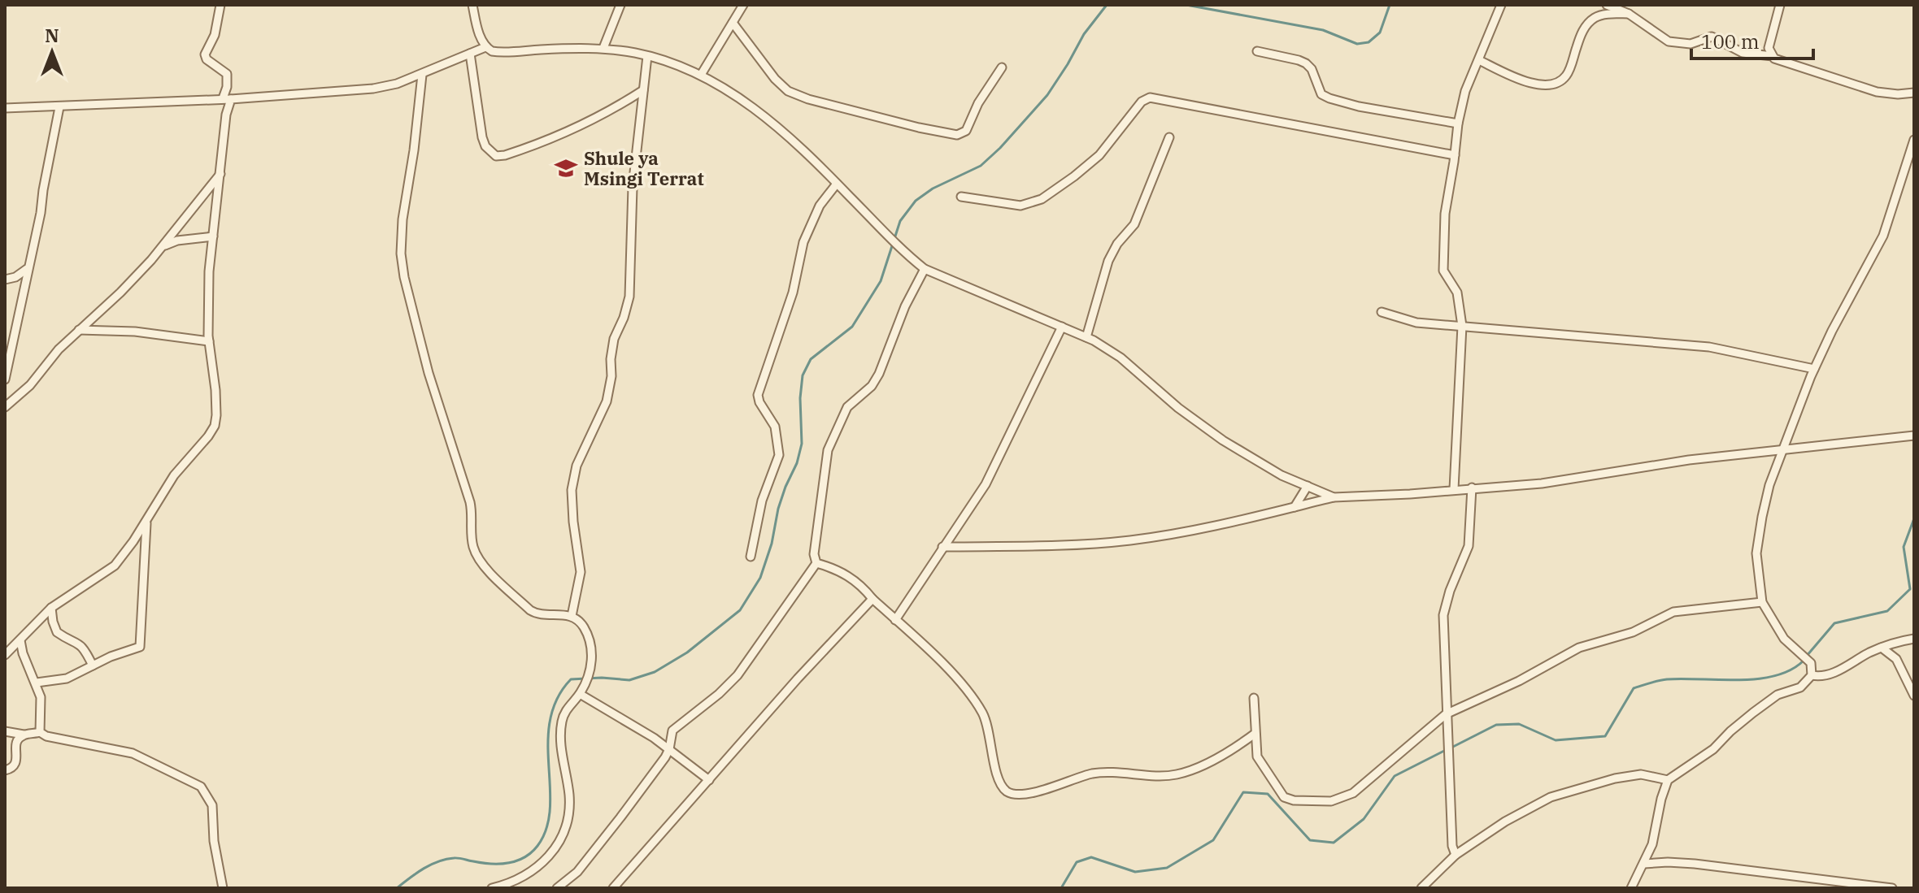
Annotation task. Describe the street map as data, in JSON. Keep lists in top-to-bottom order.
{
  "places": {
    "school or university": ["Shule ya Msingi Terrat"]
  },
  "scale_bar": "100 m",
  "north": "top"
}
